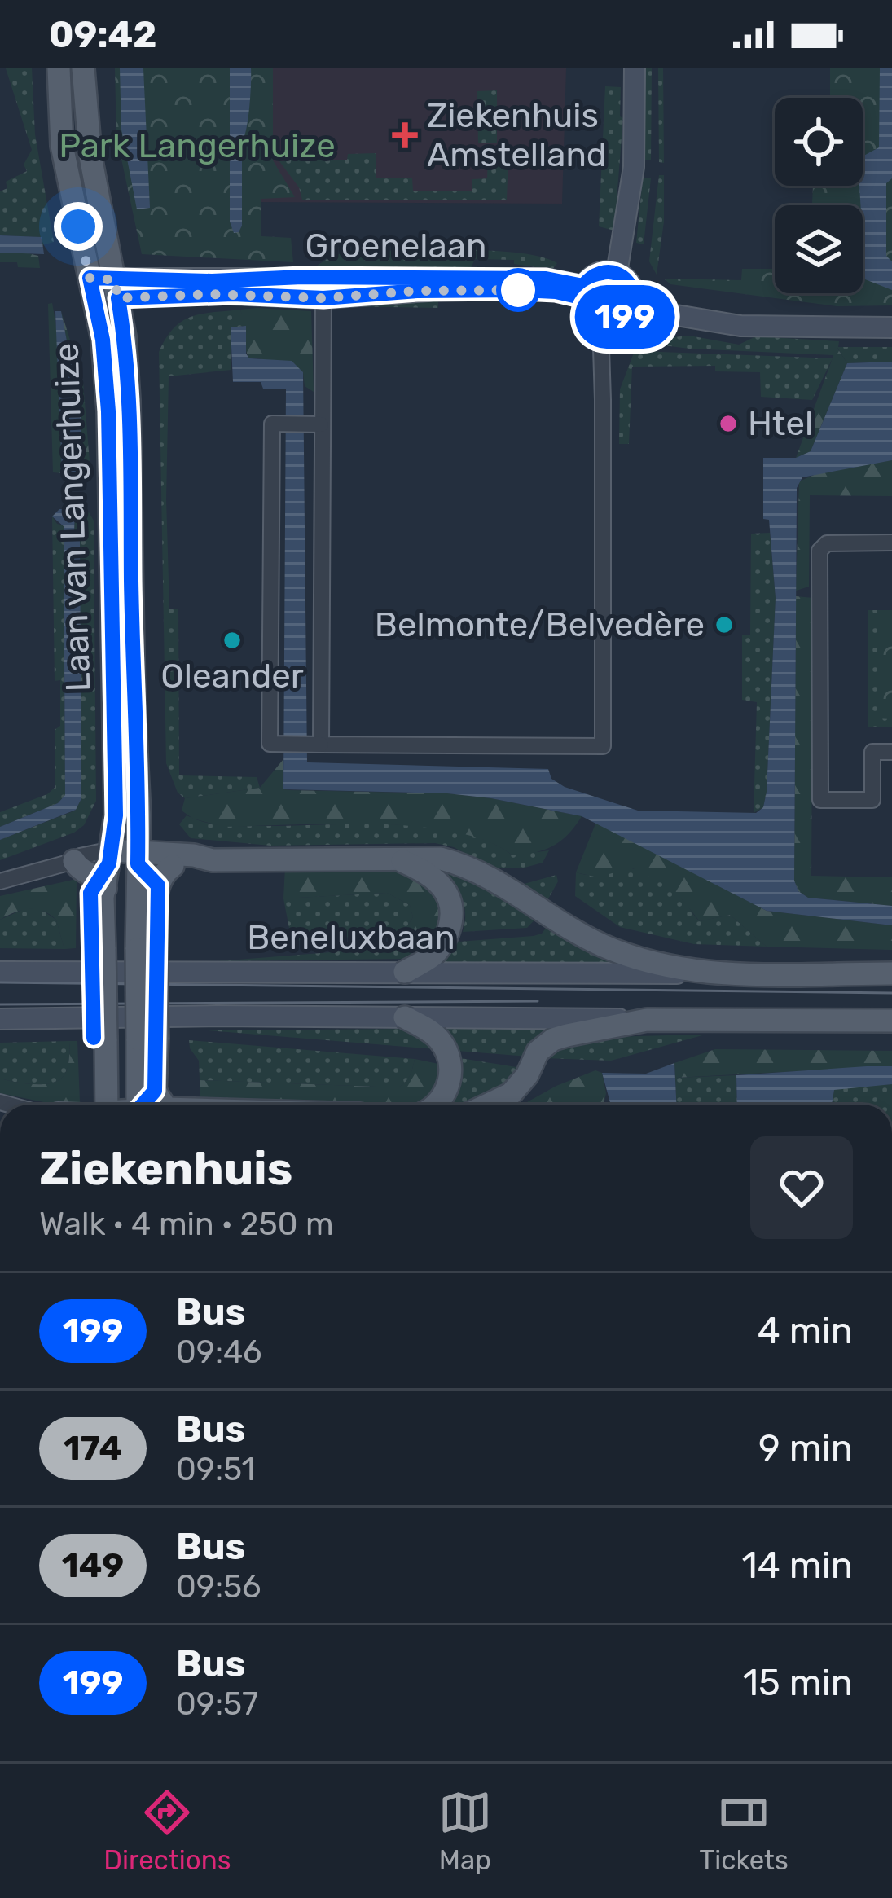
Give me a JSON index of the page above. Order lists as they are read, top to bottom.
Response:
{
  "streets": {
    "main road": ["Laan van Langerhuize", "Beneluxbaan"],
    "street": ["Groenelaan"]
  },
  "crossings": [
    ["Groenelaan", "Laan van Langerhuize"],
    ["Laan van Langerhuize", "Beneluxbaan"]
  ],
  "parks": ["Park Langerhuize"],
  "places": {
    "health": ["Ziekenhuis Amstelland"],
    "other": ["Htel", "Belmonte/Belvedère", "Oleander"]
  },
  "lines": ["bus line 199"],
  "page": {
    "status": "09:42",
    "on_map": "199",
    "heading": ["Ziekenhuis", "Walk · 4 min · 250 m"],
    "list": [
      {
        "mark": "199",
        "name": "Bus",
        "note": "09:46",
        "value": "4 min"
      },
      {
        "mark": "174",
        "name": "Bus",
        "note": "09:51",
        "value": "9 min"
      },
      {
        "mark": "149",
        "name": "Bus",
        "note": "09:56",
        "value": "14 min"
      },
      {
        "mark": "199",
        "name": "Bus",
        "note": "09:57",
        "value": "15 min"
      }
    ],
    "tabs": ["Directions", "Map", "Tickets"]
  }
}
